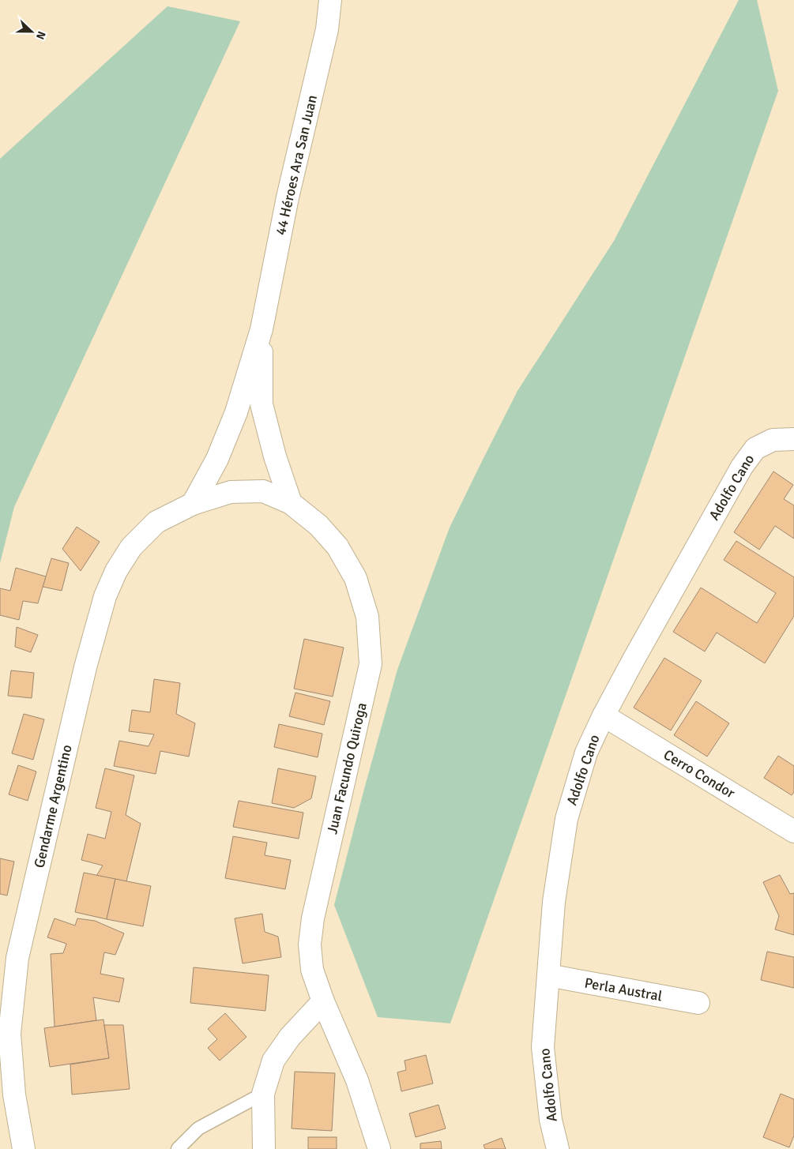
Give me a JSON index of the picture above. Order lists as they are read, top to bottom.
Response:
{
  "streets": {
    "street": [
      "44 Héroes Ara San Juan",
      "Adolfo Cano",
      "Juan Facundo Quiroga",
      "Cerro Condor",
      "Gendarme Argentino",
      "Perla Austral"
    ]
  },
  "crossings": [
    ["44 Héroes Ara San Juan", "Juan Facundo Quiroga"],
    ["44 Héroes Ara San Juan", "Gendarme Argentino"],
    ["Adolfo Cano", "Cerro Condor"],
    ["Adolfo Cano", "Perla Austral"],
    ["Juan Facundo Quiroga", "Gendarme Argentino"]
  ],
  "north": "right"
}
